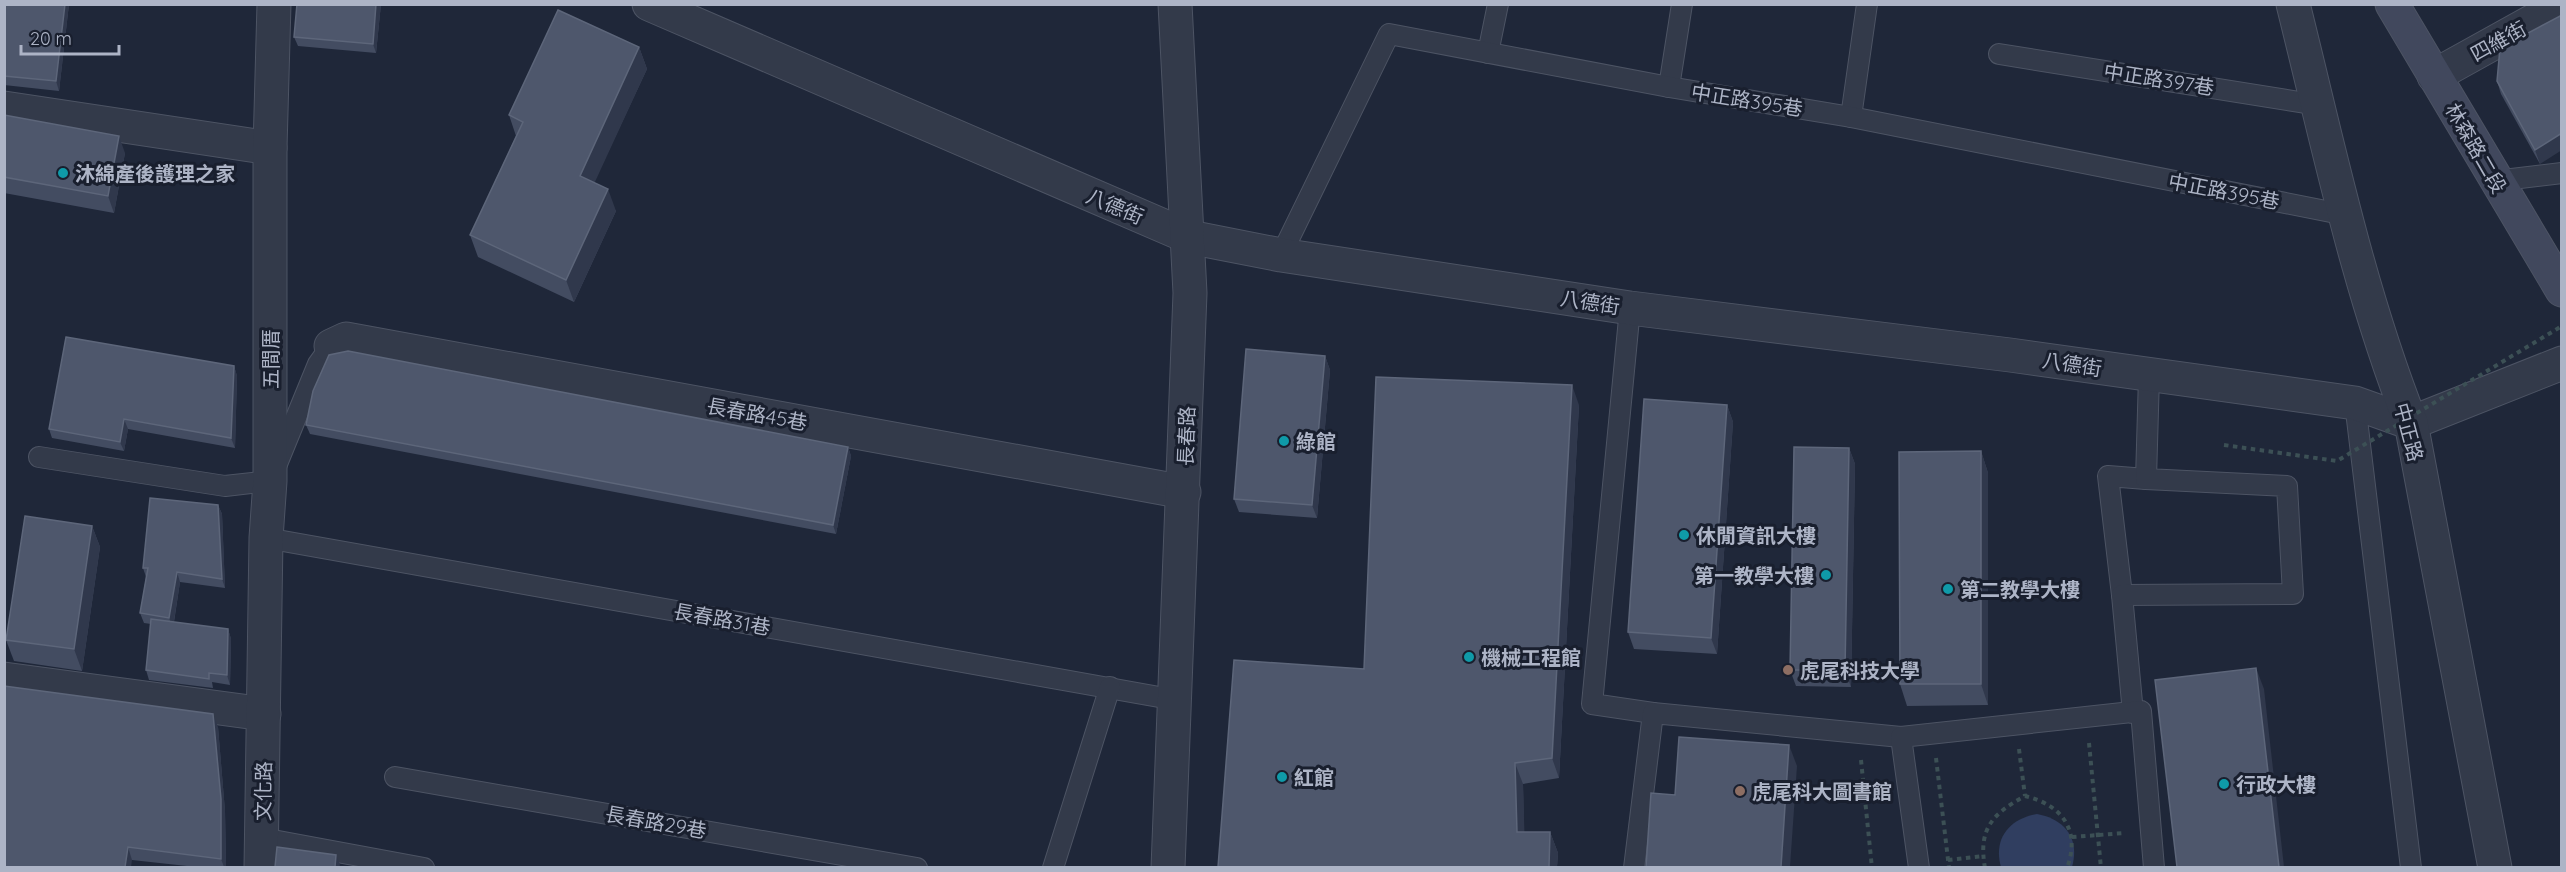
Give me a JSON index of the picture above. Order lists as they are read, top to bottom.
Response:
{
  "streets": {
    "main road": ["林森路二段"],
    "street": [
      "四維街",
      "八德街",
      "五間厝",
      "長春路45巷",
      "中正路",
      "長春路",
      "文化路"
    ],
    "lane": [
      "中正路397巷",
      "中正路395巷",
      "長春路31巷",
      "長春路29巷"
    ]
  },
  "crossings": [
    ["四維街", "林森路二段"],
    ["中正路397巷", "中正路"],
    ["中正路395巷", "八德街"],
    ["中正路395巷", "中正路"],
    ["八德街", "中正路"],
    ["八德街", "長春路"],
    ["五間厝", "長春路31巷"],
    ["五間厝", "文化路"],
    ["長春路45巷", "長春路"],
    ["長春路", "長春路31巷"]
  ],
  "places": [
    "沐綿產後護理之家",
    "綠館",
    "休閒資訊大樓",
    "第一教學大樓",
    "第二教學大樓",
    "機械工程館",
    "虎尾科技大學",
    "紅館",
    "行政大樓",
    "虎尾科大圖書館"
  ],
  "scale_bar": "20 m"
}
